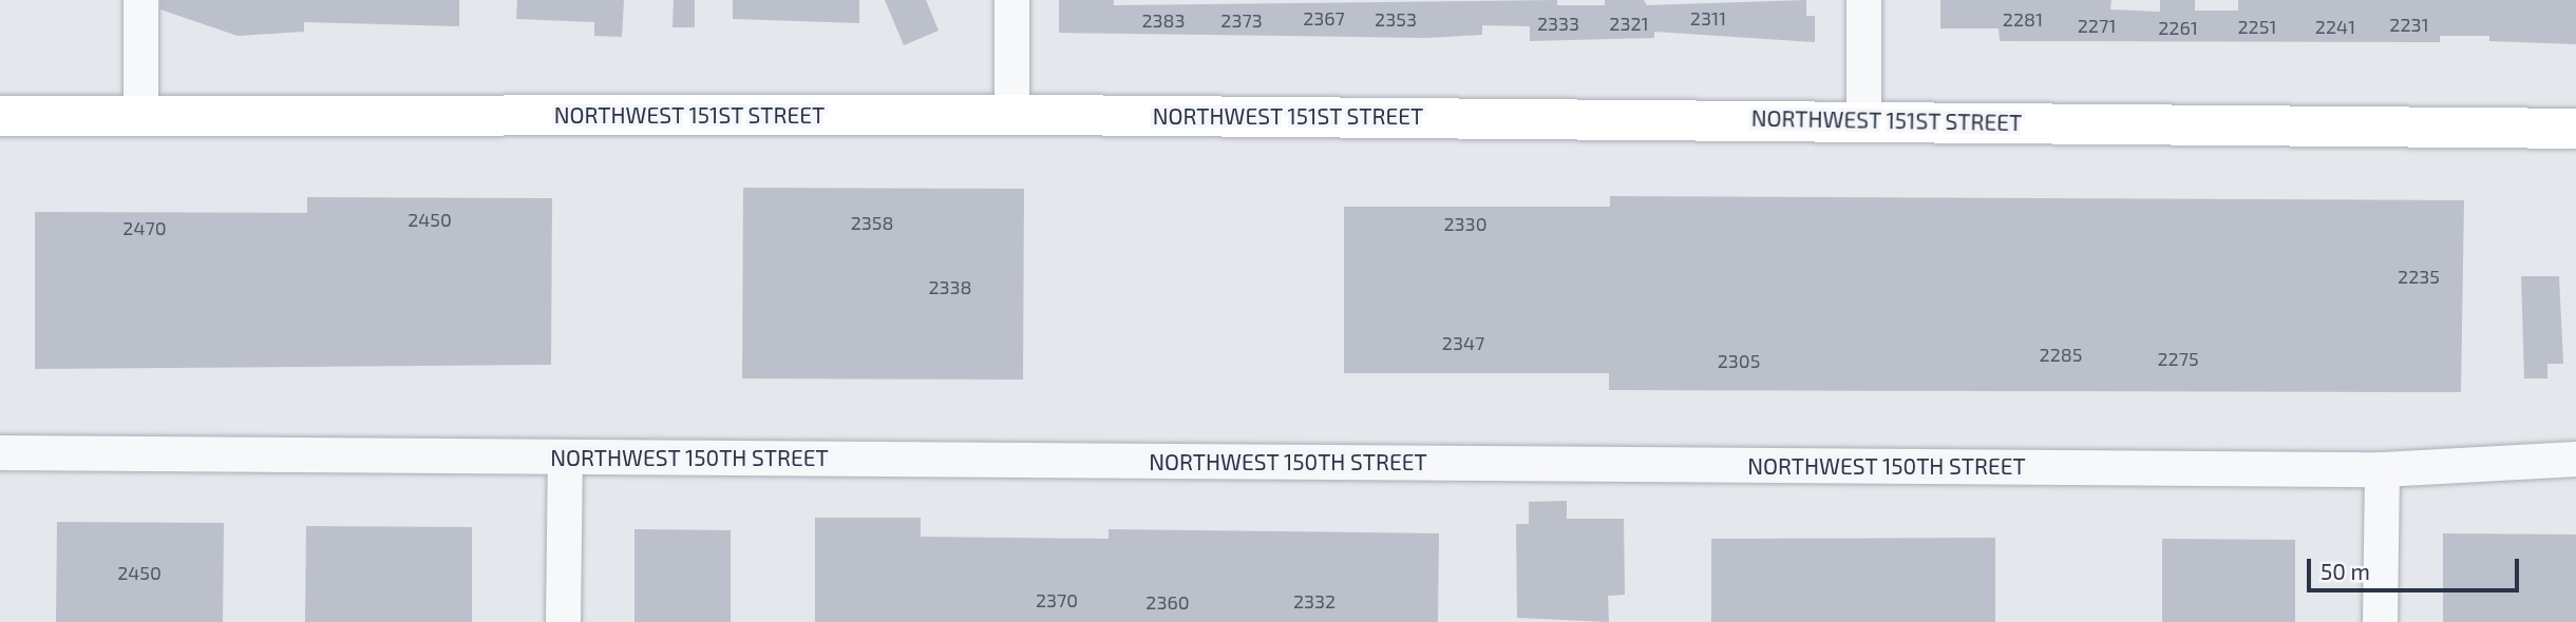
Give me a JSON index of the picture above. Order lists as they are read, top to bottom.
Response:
{
  "streets": {
    "street": ["NORTHWEST 151ST STREET", "NORTHWEST 150TH STREET"]
  },
  "house_numbers": [
    "2367",
    "2311",
    "2353",
    "2281",
    "2383",
    "2373",
    "2333",
    "2321",
    "2231",
    "2271",
    "2251",
    "2241",
    "2261",
    "2450",
    "2358",
    "2330",
    "2470",
    "2235",
    "2338",
    "2347",
    "2285",
    "2275",
    "2305",
    "2450",
    "2370",
    "2332",
    "2360"
  ],
  "scale_bar": "50 m"
}
